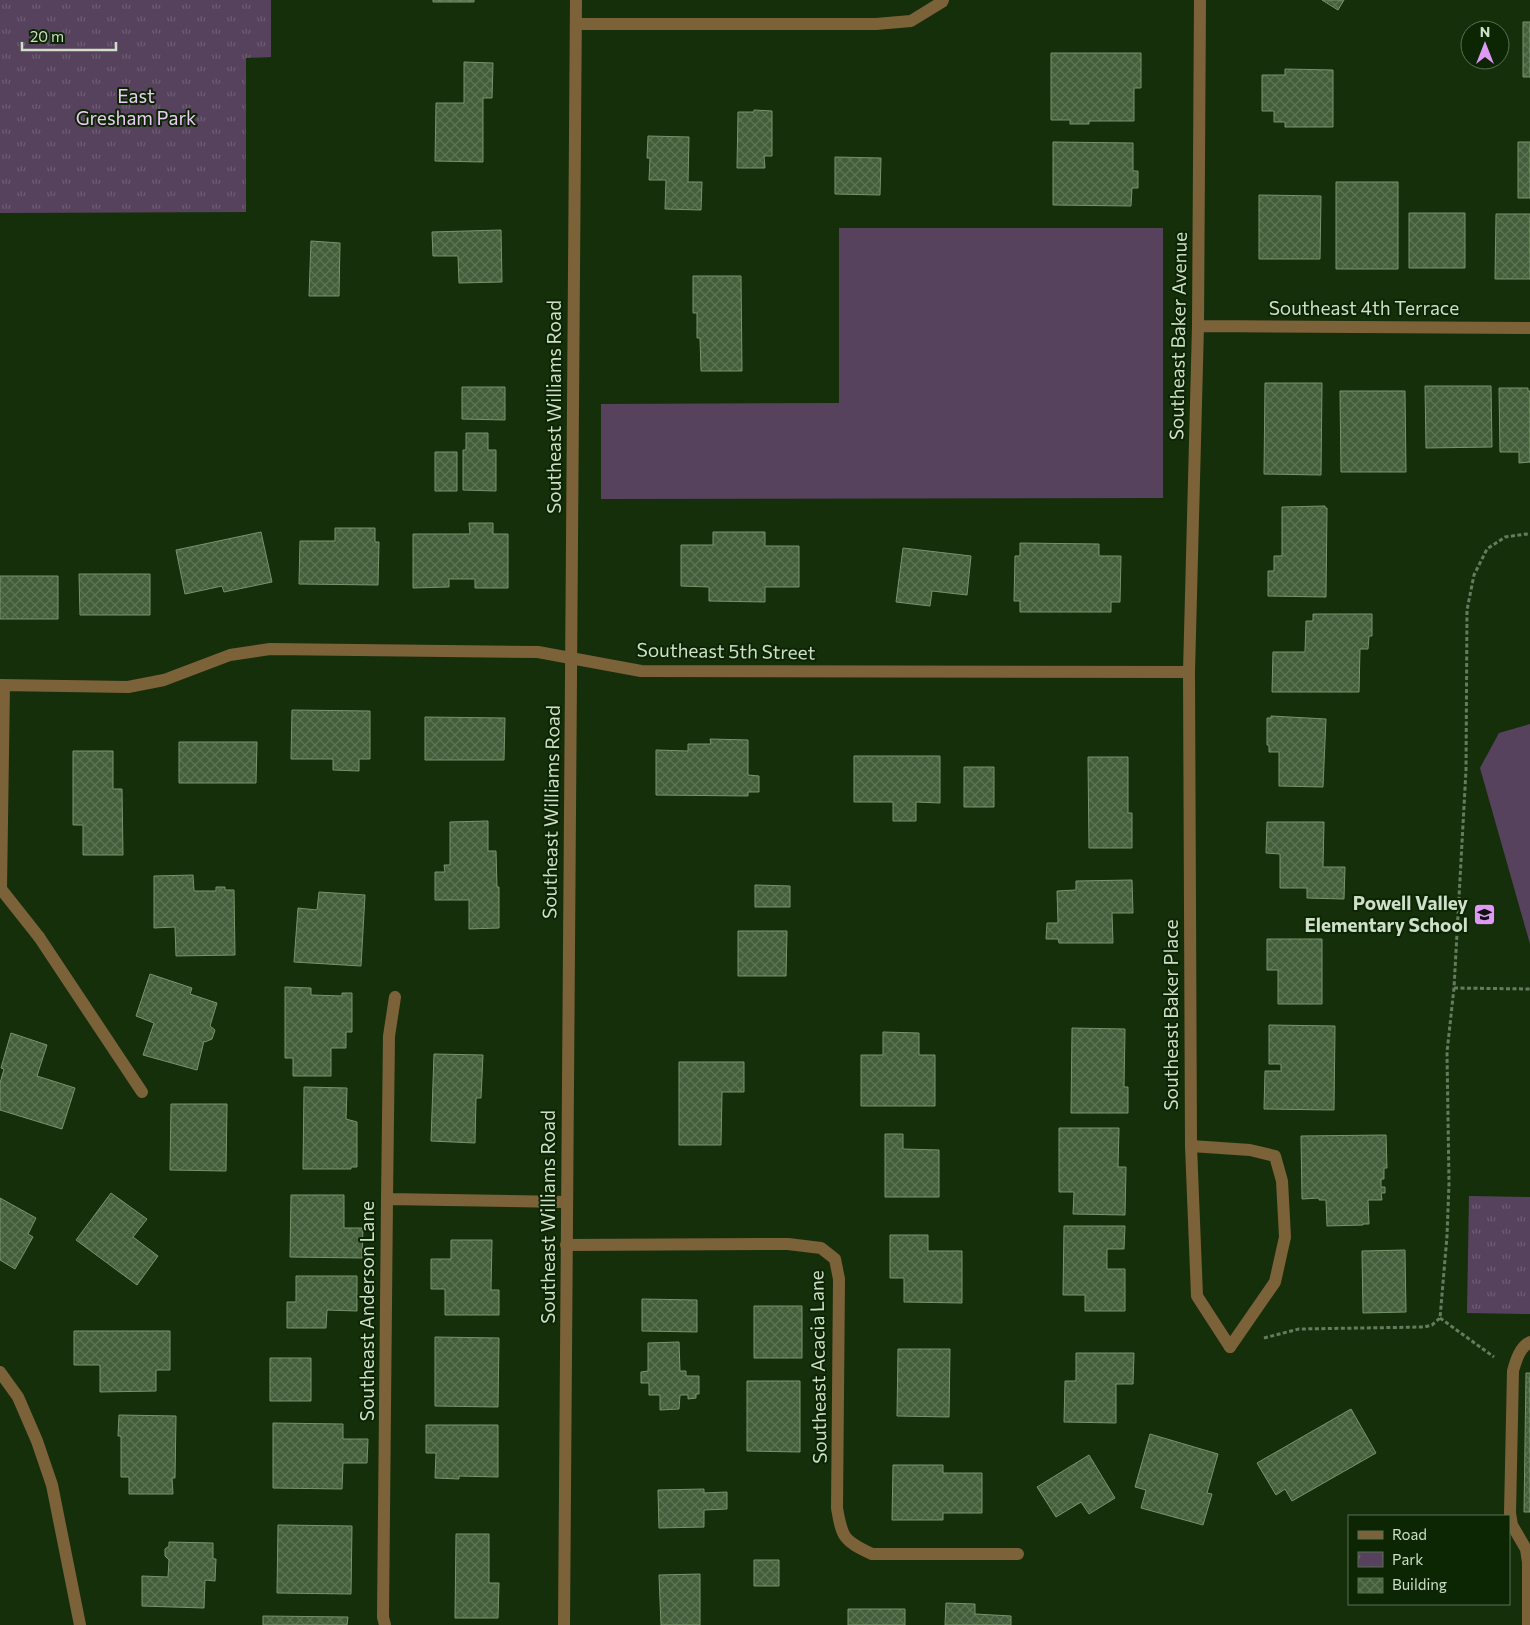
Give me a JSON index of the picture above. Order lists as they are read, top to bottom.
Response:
{
  "streets": {
    "street": [
      "Southeast 4th Terrace",
      "Southeast Baker Avenue",
      "Southeast Williams Road",
      "Southeast 5th Street",
      "Southeast Baker Place",
      "Southeast Anderson Lane",
      "Southeast Acacia Lane"
    ]
  },
  "crossings": [
    ["Southeast 4th Terrace", "Southeast Baker Avenue"],
    ["Southeast Baker Avenue", "Southeast 5th Street"],
    ["Southeast Baker Avenue", "Southeast Baker Place"],
    ["Southeast Williams Road", "Southeast 5th Street"],
    ["Southeast Williams Road", "Southeast Acacia Lane"],
    ["Southeast 5th Street", "Southeast Baker Place"]
  ],
  "parks": ["East Gresham Park"],
  "places": {
    "school or university": ["Powell Valley Elementary School"]
  },
  "legend": ["Road", "Park", "Building"],
  "scale_bar": "20 m",
  "north": "top"
}
